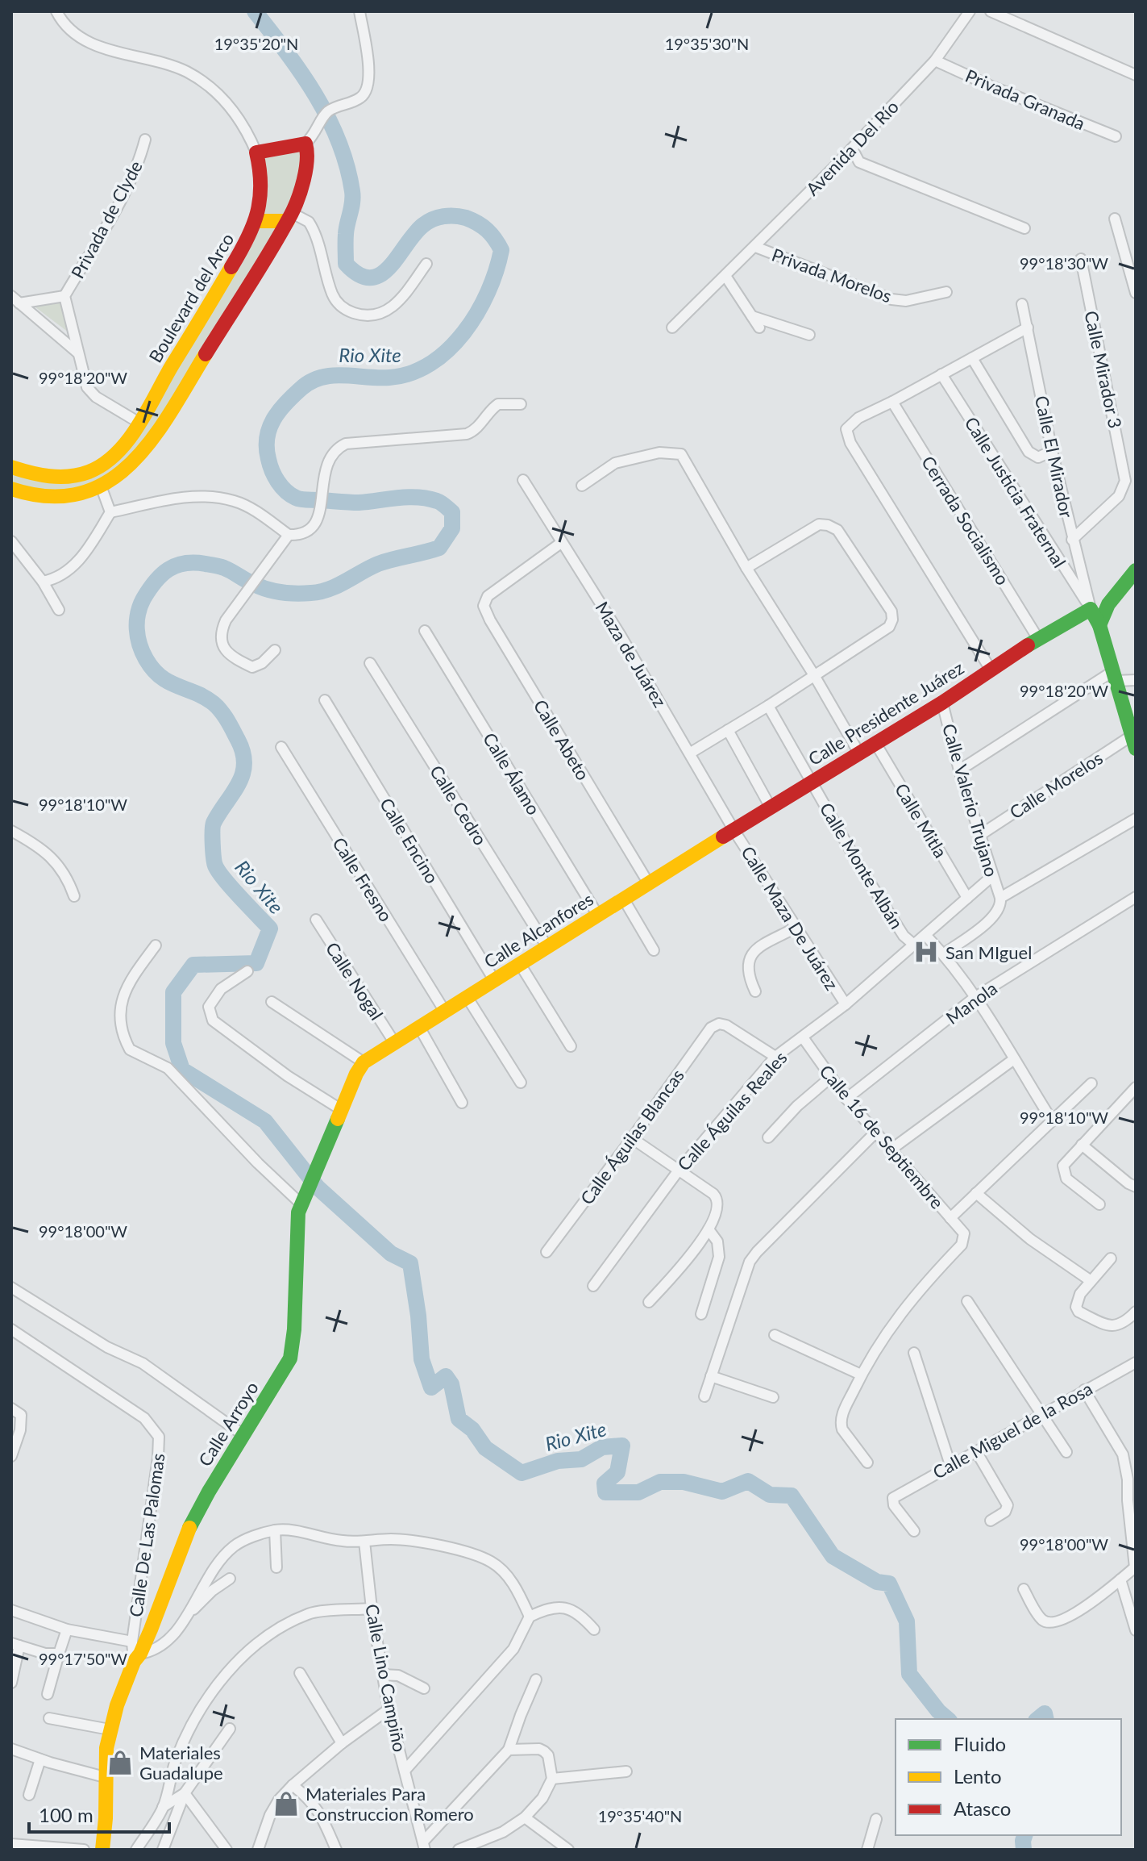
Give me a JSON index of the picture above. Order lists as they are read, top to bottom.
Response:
{
  "streets": {
    "street": [
      "Privada Granada",
      "Avenida Del Río",
      "Privada de Clyde",
      "Privada Morelos",
      "Boulevard del Arco",
      "Calle Mirador 3",
      "Calle El Mirador",
      "Calle Justicia Fraternal",
      "Cerrada Socialismo",
      "Maza de Juárez",
      "Calle Presidente Juárez",
      "Calle Abeto",
      "Calle Álamo",
      "Calle Morelos",
      "Calle Valerio Trujano",
      "Calle Cedro",
      "Calle Mitla",
      "Calle Encino",
      "Calle Monte Albán",
      "Calle Fresno",
      "Calle Maza De Juárez",
      "Calle Alcanfores",
      "Calle Nogal",
      "Manola",
      "Calle Águilas Reales",
      "Calle Águilas Blancas",
      "Calle 16 de Septiembre",
      "Calle Arroyo",
      "Calle Miguel de la Rosa",
      "Calle De Las Palomas",
      "Calle Lino Campiño"
    ]
  },
  "crossings": [
    ["Privada Granada", "Avenida Del Río"],
    ["Avenida Del Río", "Privada Morelos"],
    ["Privada de Clyde", "Boulevard del Arco"],
    ["Calle Mirador 3", "Calle El Mirador"],
    ["Calle El Mirador", "Calle Justicia Fraternal"],
    ["Calle El Mirador", "Calle Presidente Juárez"],
    ["Calle Justicia Fraternal", "Calle Presidente Juárez"],
    ["Cerrada Socialismo", "Calle Presidente Juárez"],
    ["Maza de Juárez", "Calle Presidente Juárez"],
    ["Maza de Juárez", "Calle Abeto"],
    ["Maza de Juárez", "Calle Maza De Juárez"],
    ["Maza de Juárez", "Calle Alcanfores"],
    ["Calle Presidente Juárez", "Calle Valerio Trujano"],
    ["Calle Presidente Juárez", "Calle Mitla"],
    ["Calle Presidente Juárez", "Calle Monte Albán"],
    ["Calle Presidente Juárez", "Calle Maza De Juárez"],
    ["Calle Presidente Juárez", "Calle Alcanfores"],
    ["Calle Abeto", "Calle Alcanfores"],
    ["Calle Álamo", "Calle Alcanfores"],
    ["Calle Morelos", "Calle Valerio Trujano"],
    ["Calle Valerio Trujano", "Calle Águilas Reales"],
    ["Calle Cedro", "Calle Alcanfores"],
    ["Calle Mitla", "Calle Águilas Reales"],
    ["Calle Encino", "Calle Alcanfores"],
    ["Calle Monte Albán", "Calle Águilas Reales"],
    ["Calle Fresno", "Calle Alcanfores"],
    ["Calle Maza De Juárez", "Calle Alcanfores"],
    ["Calle Maza De Juárez", "Calle Águilas Reales"],
    ["Calle Alcanfores", "Calle Nogal"],
    ["Calle Alcanfores", "Calle Arroyo"],
    ["Manola", "Calle 16 de Septiembre"],
    ["Calle Águilas Reales", "Calle Águilas Blancas"],
    ["Calle Águilas Reales", "Calle 16 de Septiembre"],
    ["Calle Arroyo", "Calle De Las Palomas"]
  ],
  "water": ["Rio Xite"],
  "places": {
    "hospital": ["San MIguel"],
    "shop": ["Materiales Guadalupe", "Materiales Para Construccion Romero"]
  },
  "legend": ["Fluido", "Lento", "Atasco"],
  "scale_bar": "100 m",
  "coordinates": [
    "19°35'20\"N",
    "19°35'30\"N",
    "99°18'30\"W",
    "99°18'20\"W",
    "99°18'10\"W",
    "99°18'00\"W",
    "99°17'50\"W",
    "19°35'40\"N"
  ]
}
